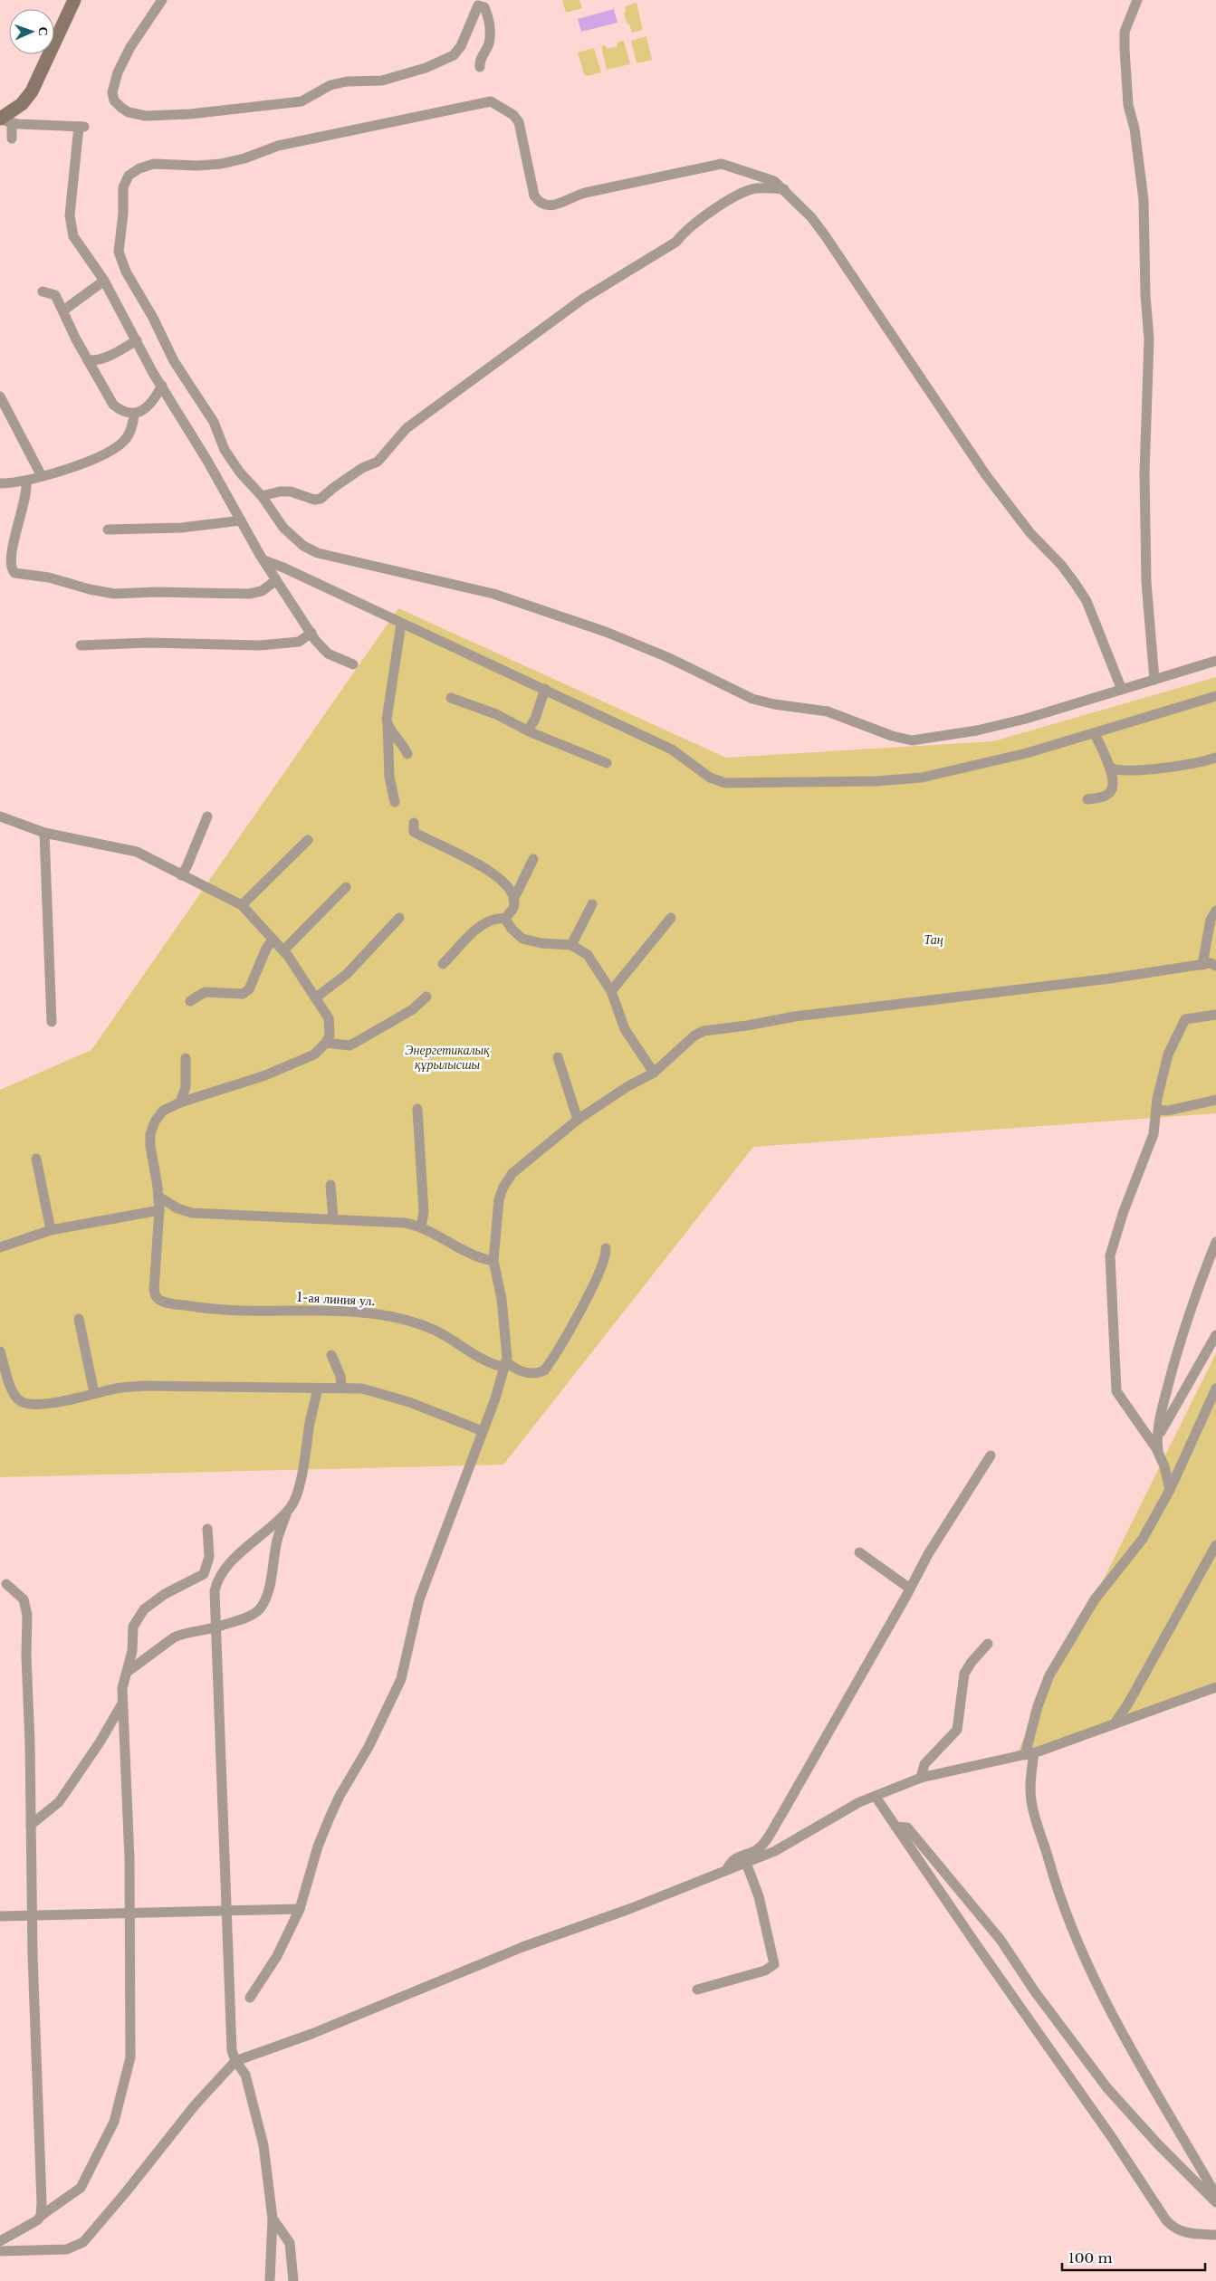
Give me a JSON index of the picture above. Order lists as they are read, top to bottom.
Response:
{
  "streets": {
    "street": ["1-ая линия ул."]
  },
  "parks": ["Таң", "Энергетикалық құрылысшы"],
  "scale_bar": "100 m",
  "north": "right"
}
